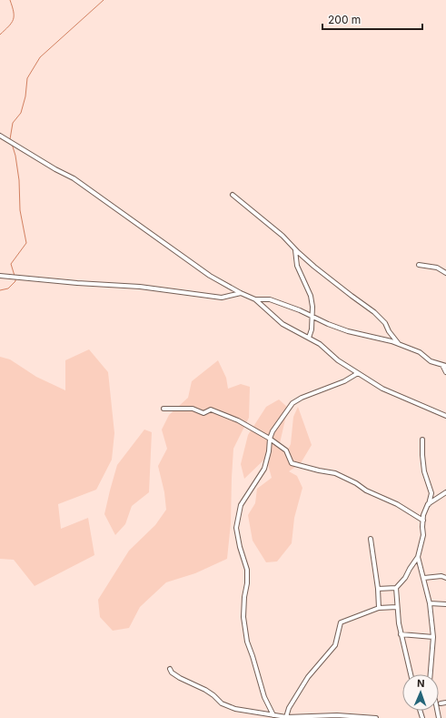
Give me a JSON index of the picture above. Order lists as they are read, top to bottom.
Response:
{
  "scale_bar": "200 m",
  "north": "top"
}
